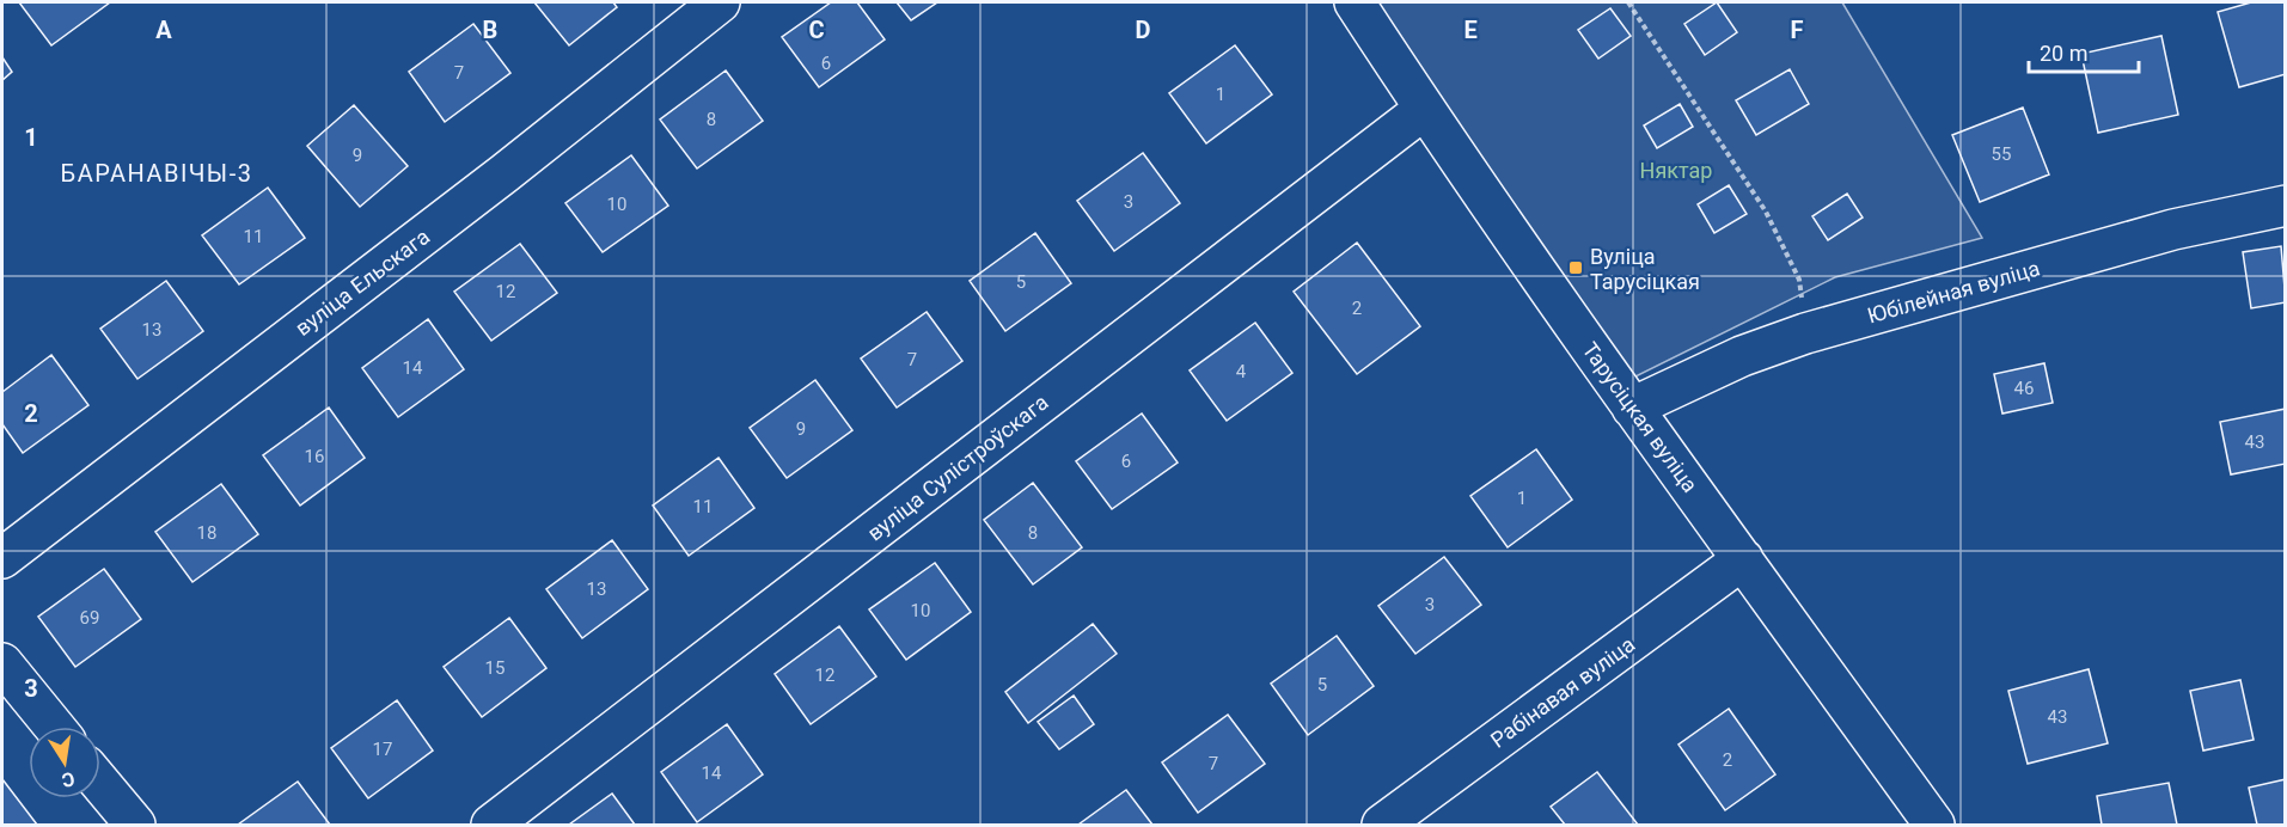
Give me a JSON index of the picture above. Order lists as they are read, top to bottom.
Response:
{
  "streets": {
    "street": [
      "вуліца Ельскага",
      "Юбілейная вуліца",
      "Тарусіцкая вуліца",
      "вуліца Сулістроўскага",
      "Рабінавая вуліца"
    ]
  },
  "crossings": [
    ["Юбілейная вуліца", "Тарусіцкая вуліца"],
    ["Тарусіцкая вуліца", "вуліца Сулістроўскага"],
    ["Тарусіцкая вуліца", "Рабінавая вуліца"]
  ],
  "districts": ["БАРАНАВІЧЫ-3"],
  "parks": ["Няктар"],
  "places": {
    "transit": ["Вуліца Тарусіцкая"]
  },
  "house_numbers": [
    "6",
    "7",
    "1",
    "8",
    "55",
    "9",
    "3",
    "10",
    "11",
    "5",
    "12",
    "2",
    "13",
    "7",
    "14",
    "4",
    "46",
    "9",
    "43",
    "16",
    "6",
    "1",
    "11",
    "18",
    "8",
    "13",
    "3",
    "10",
    "69",
    "15",
    "12",
    "5",
    "43",
    "17",
    "2",
    "7",
    "14"
  ],
  "scale_bar": "20 m",
  "north": "bottom",
  "grid": {
    "columns": [
      "A",
      "B",
      "C",
      "D",
      "E",
      "F"
    ],
    "rows": ["1", "2", "3"]
  }
}
